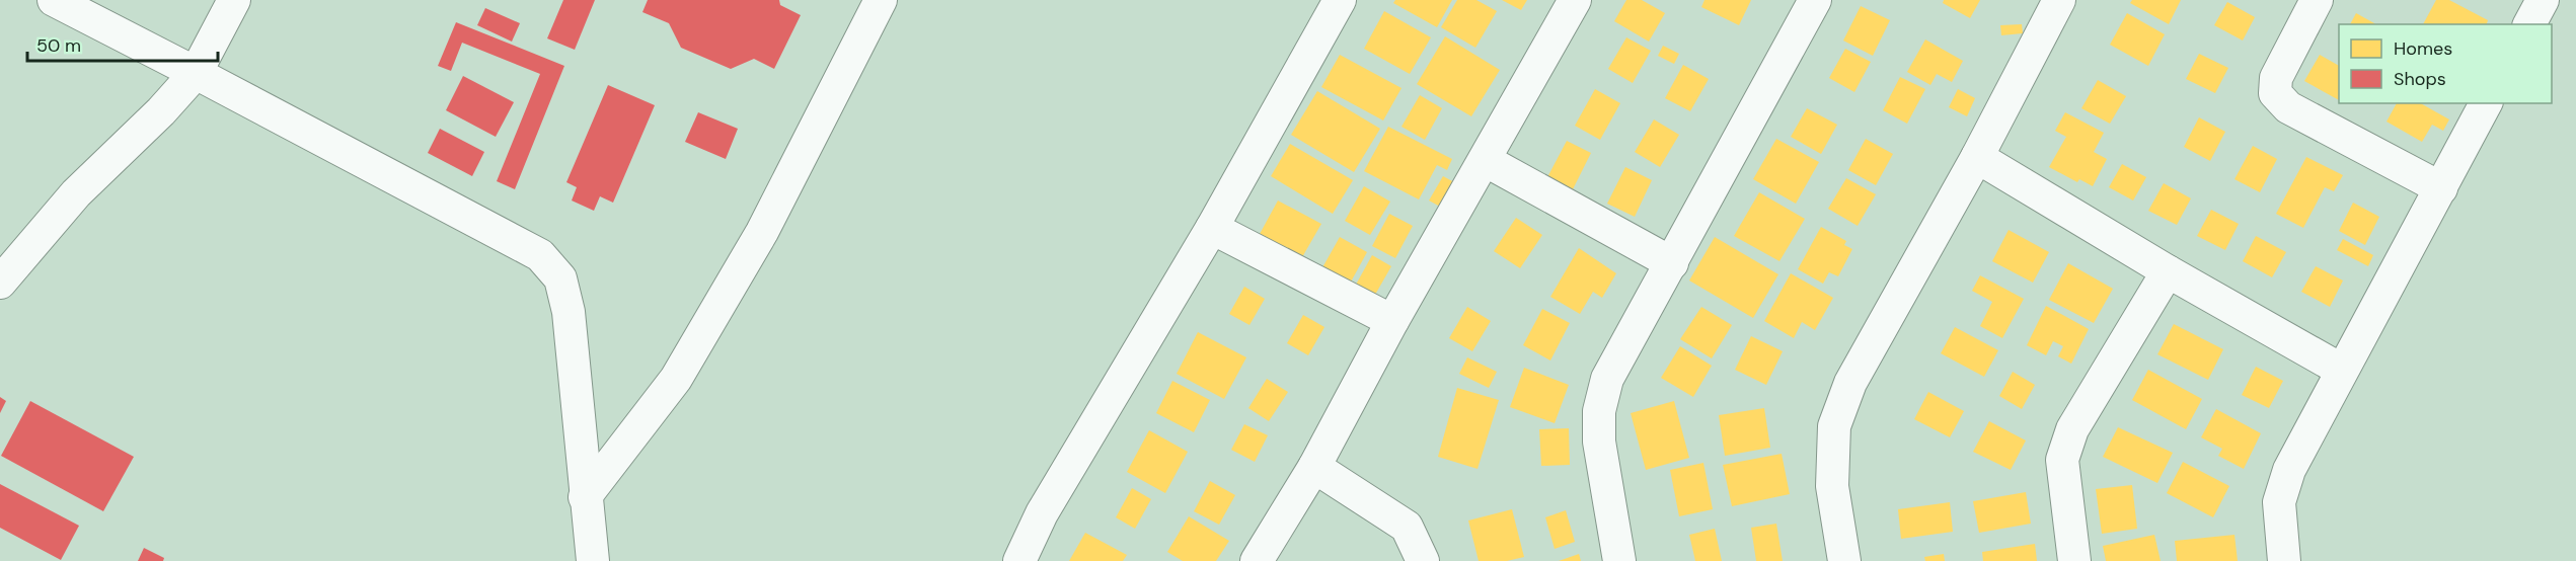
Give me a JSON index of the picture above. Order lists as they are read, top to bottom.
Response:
{
  "legend": ["Homes", "Shops"],
  "scale_bar": "50 m"
}
